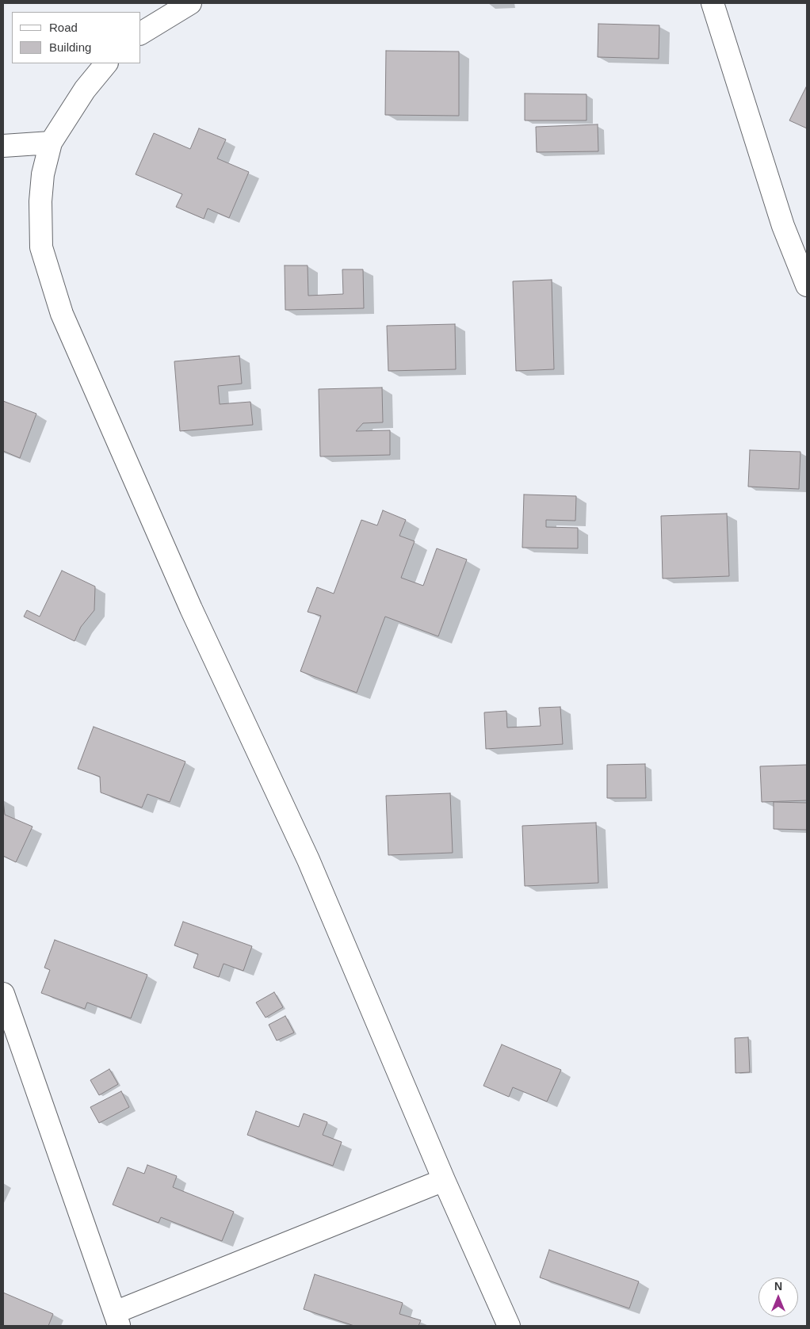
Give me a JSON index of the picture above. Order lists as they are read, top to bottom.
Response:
{
  "legend": ["Road", "Building"],
  "north": "top"
}
